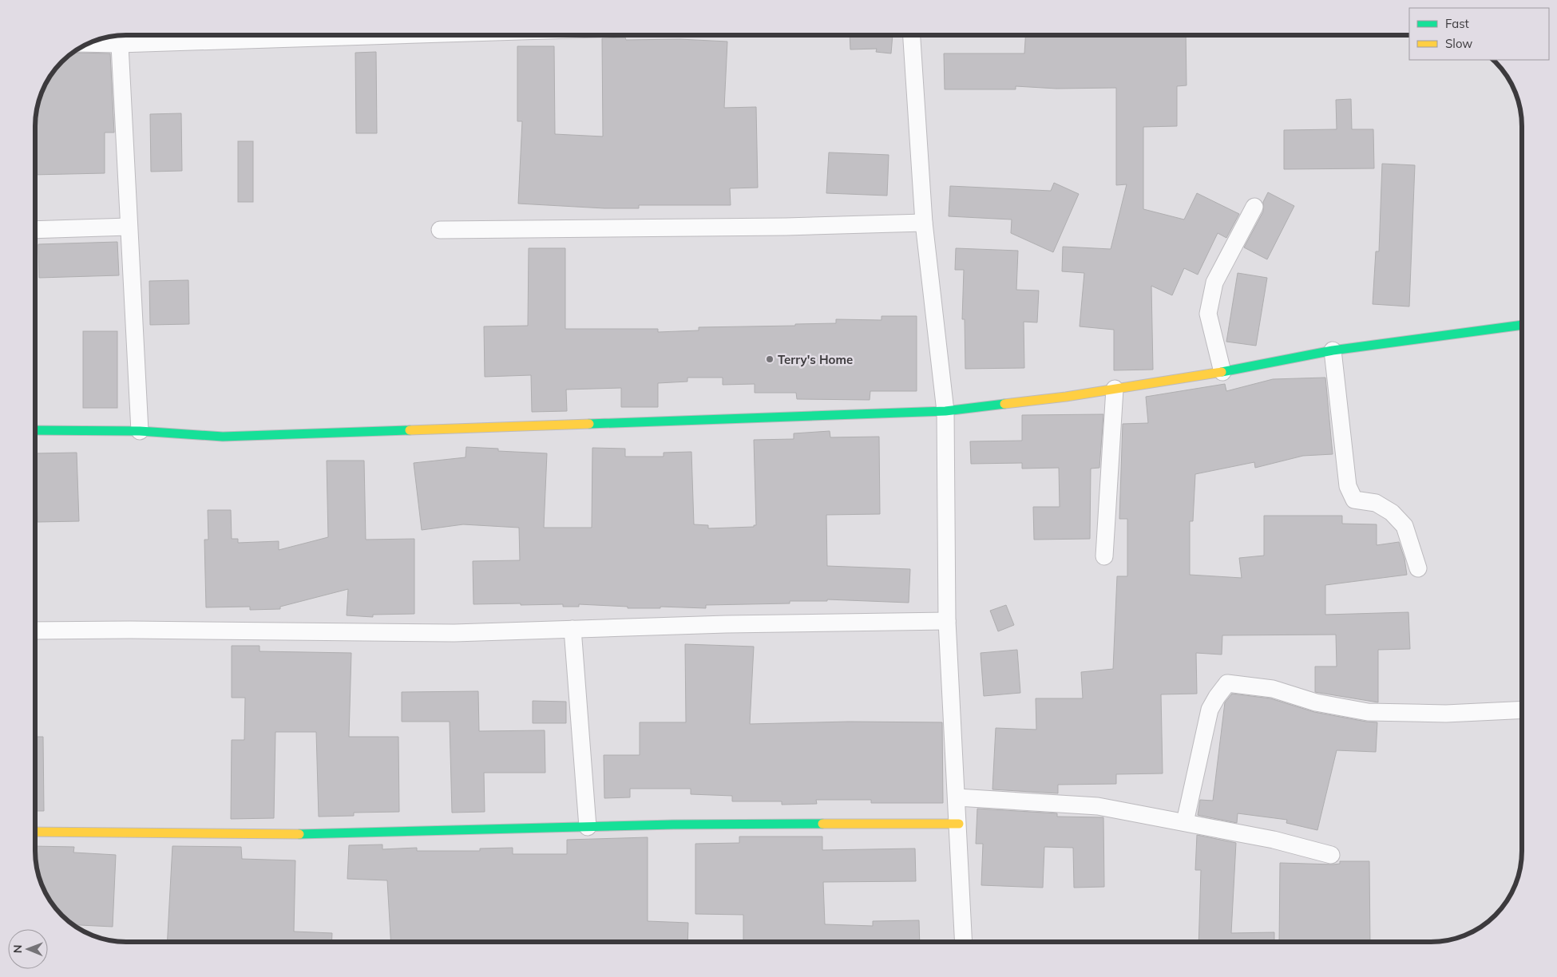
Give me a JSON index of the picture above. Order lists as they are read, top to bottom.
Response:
{
  "places": ["Terry's Home"],
  "legend": ["Fast", "Slow"],
  "north": "left"
}
